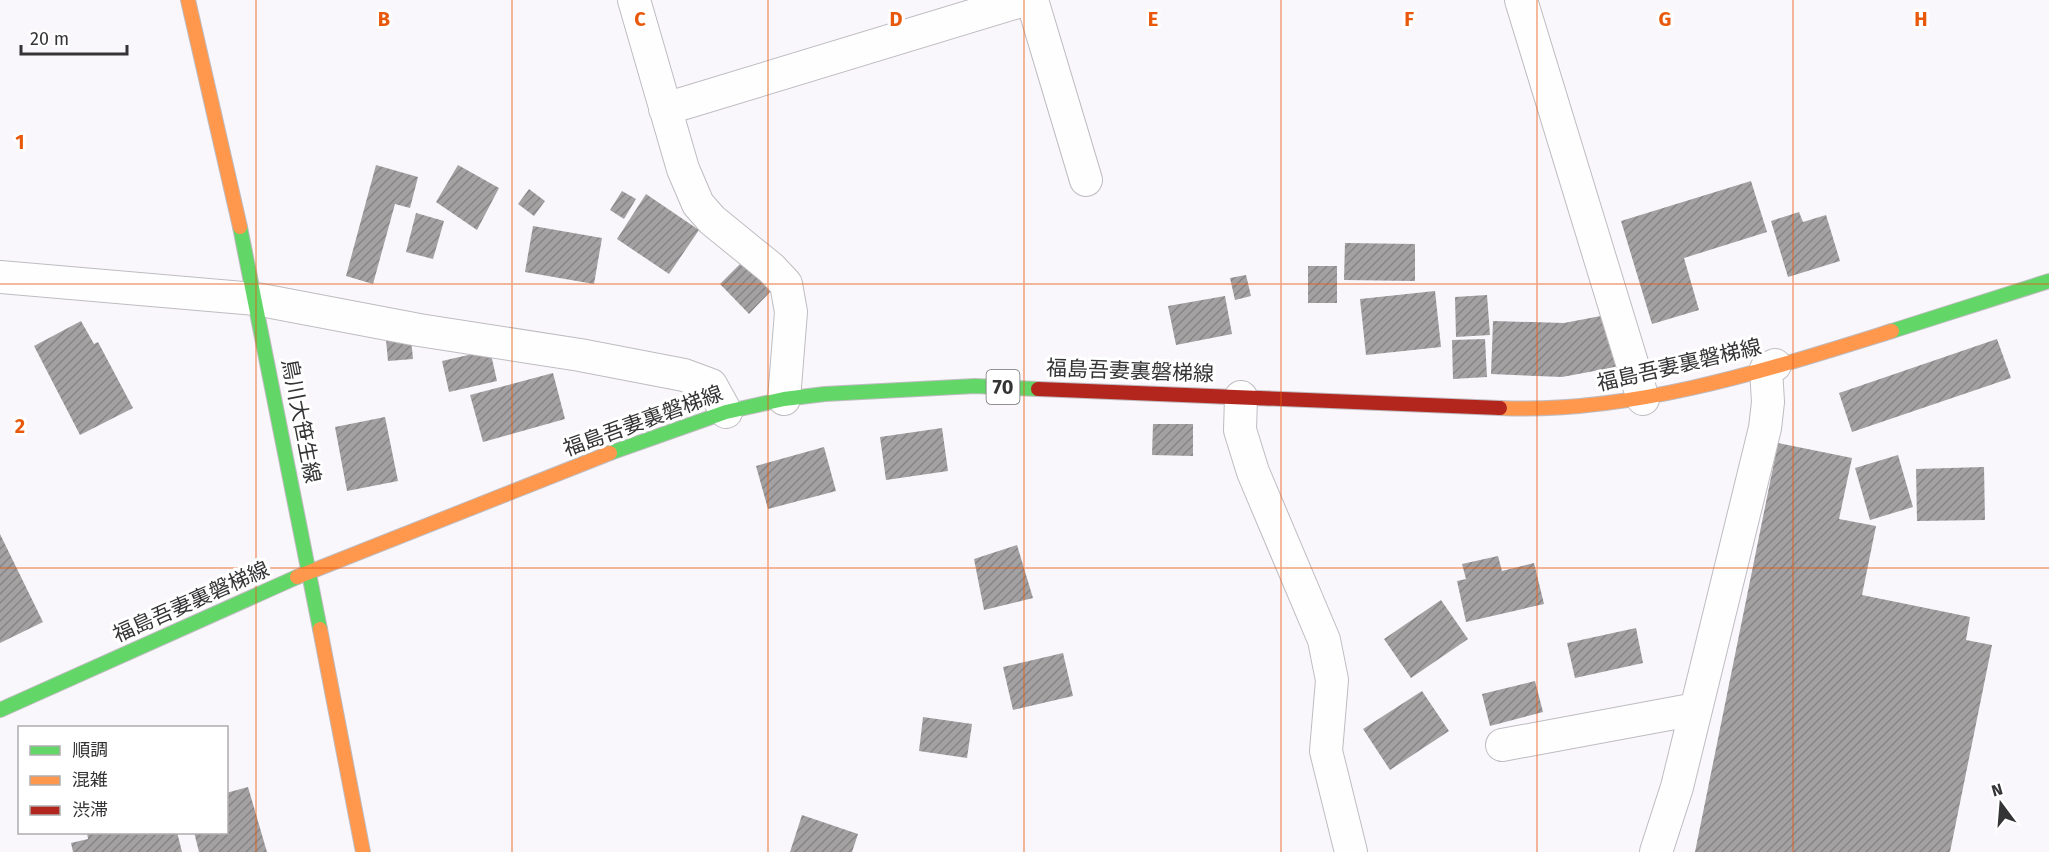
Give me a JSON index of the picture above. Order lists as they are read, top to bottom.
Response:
{
  "streets": {
    "main road": ["福島吾妻裏磐梯線", "70", "鳥川大笹生線"]
  },
  "crossings": [
    ["福島吾妻裏磐梯線", "鳥川大笹生線"]
  ],
  "legend": ["順調", "混雑", "渋滞"],
  "scale_bar": "20 m",
  "north": "top",
  "grid": {
    "columns": [
      "B",
      "C",
      "D",
      "E",
      "F",
      "G",
      "H"
    ],
    "rows": ["1", "2"]
  }
}
